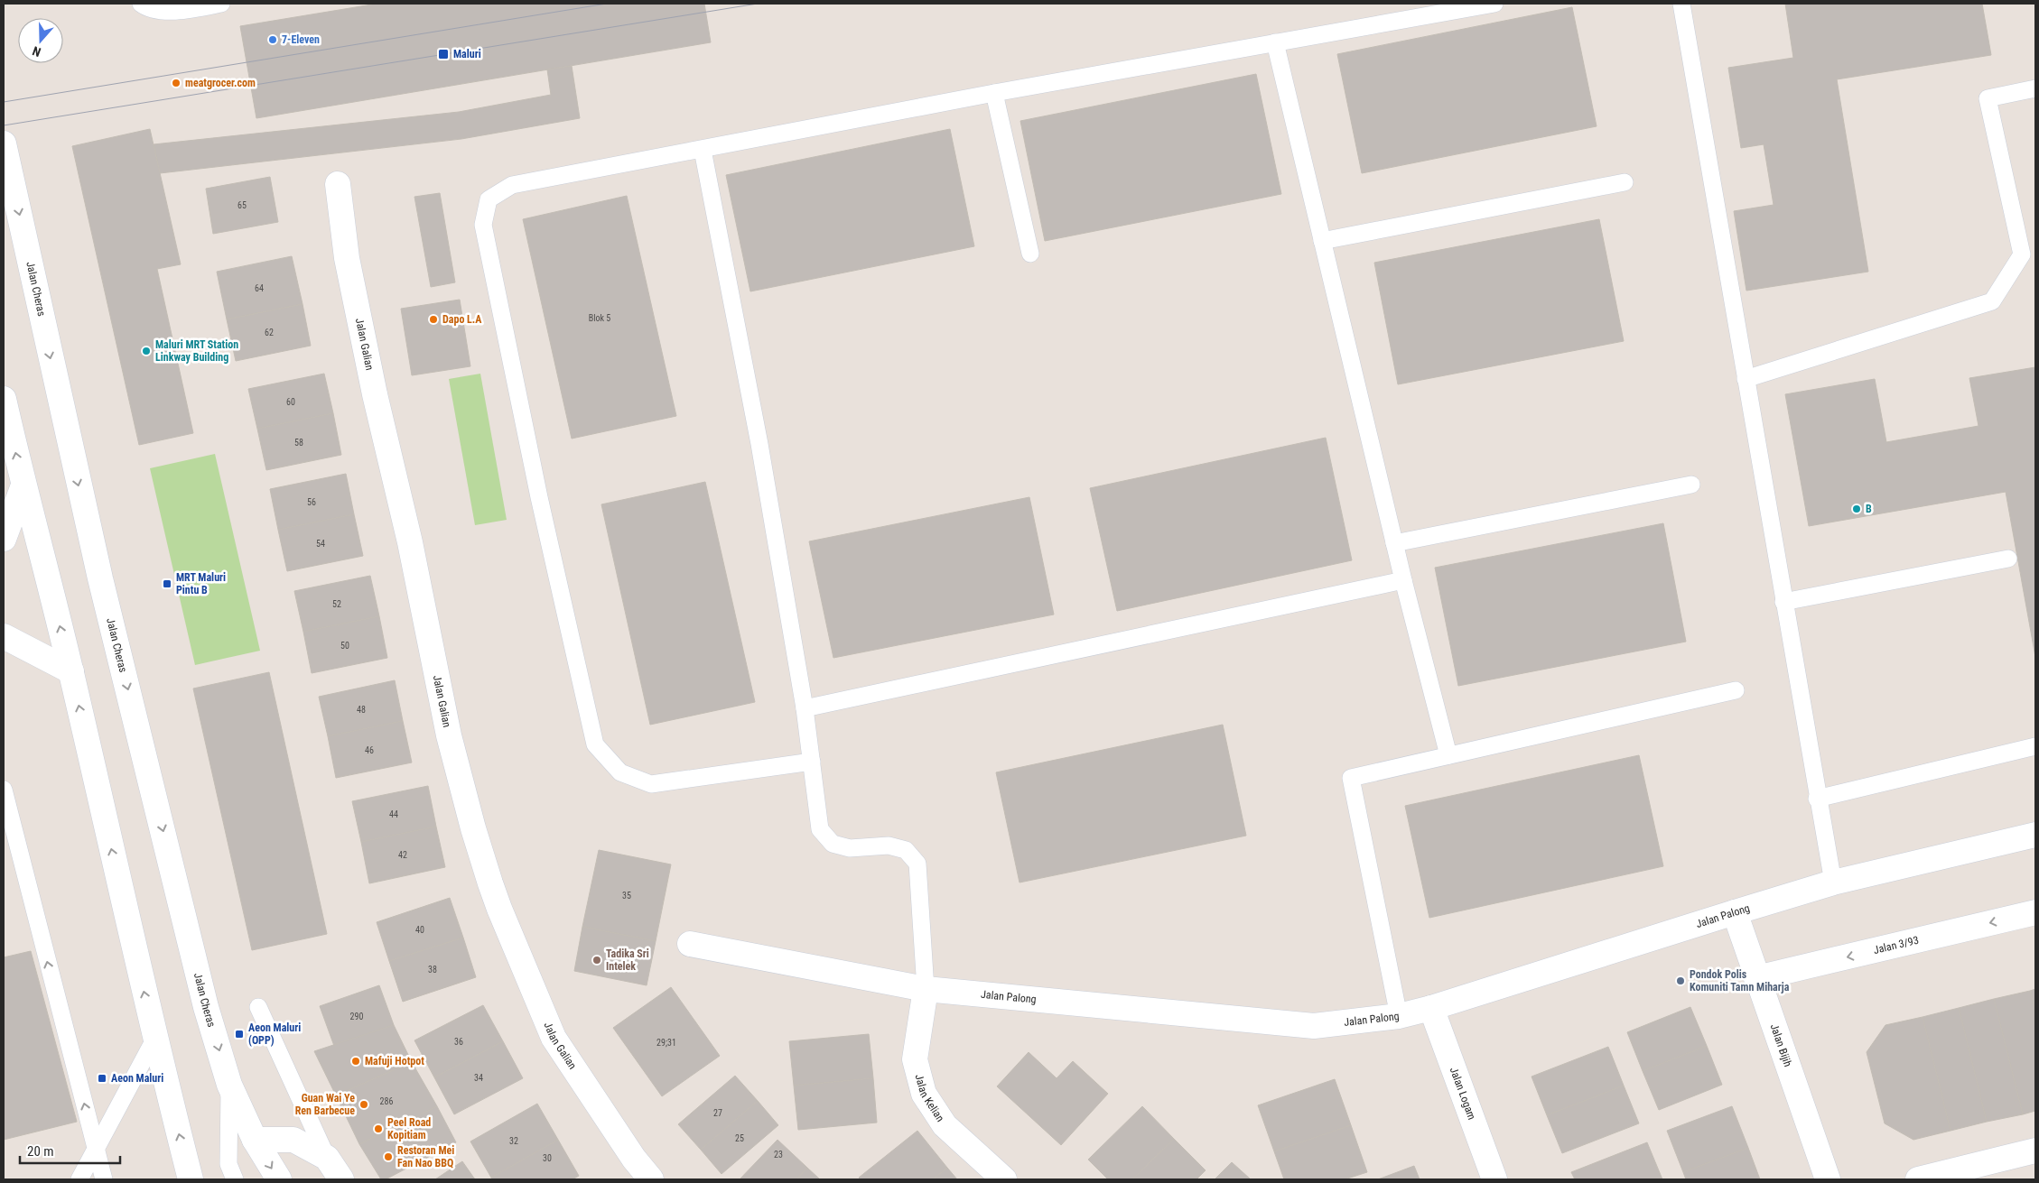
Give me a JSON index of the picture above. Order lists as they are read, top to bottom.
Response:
{
  "streets": {
    "street": [
      "Jalan Cheras",
      "Jalan Galian",
      "Jalan Palong",
      "Jalan 3/93",
      "Jalan Bijih",
      "Jalan Logam",
      "Jalan Kelian"
    ]
  },
  "crossings": [
    ["Jalan Palong", "Jalan Bijih"],
    ["Jalan Palong", "Jalan Logam"],
    ["Jalan Palong", "Jalan Kelian"],
    ["Jalan 3/93", "Jalan Bijih"]
  ],
  "one_way": ["Jalan 3/93"],
  "places": {
    "other": [
      "7-Eleven",
      "meatgrocer.com",
      "Dapo L.A",
      "Maluri MRT Station Linkway Building",
      "B",
      "Tadika Sri Intelek",
      "Pondok Polis Komuniti Tamn Miharja",
      "Mafuji Hotpot",
      "Guan Wai Ye Ren Barbecue",
      "Peel Road Kopitiam",
      "Restoran Mei Fan Nao BBQ"
    ],
    "transit": [
      "Maluri",
      "MRT Maluri Pintu B",
      "Aeon Maluri (OPP)",
      "Aeon Maluri"
    ]
  },
  "house_numbers": [
    "65",
    "64",
    "Blok 5",
    "62",
    "60",
    "58",
    "56",
    "54",
    "52",
    "50",
    "48",
    "46",
    "44",
    "42",
    "35",
    "40",
    "38",
    "290",
    "36",
    "29;31",
    "34",
    "286",
    "27",
    "25",
    "32",
    "23",
    "30"
  ],
  "scale_bar": "20 m",
  "north": "bottom"
}
